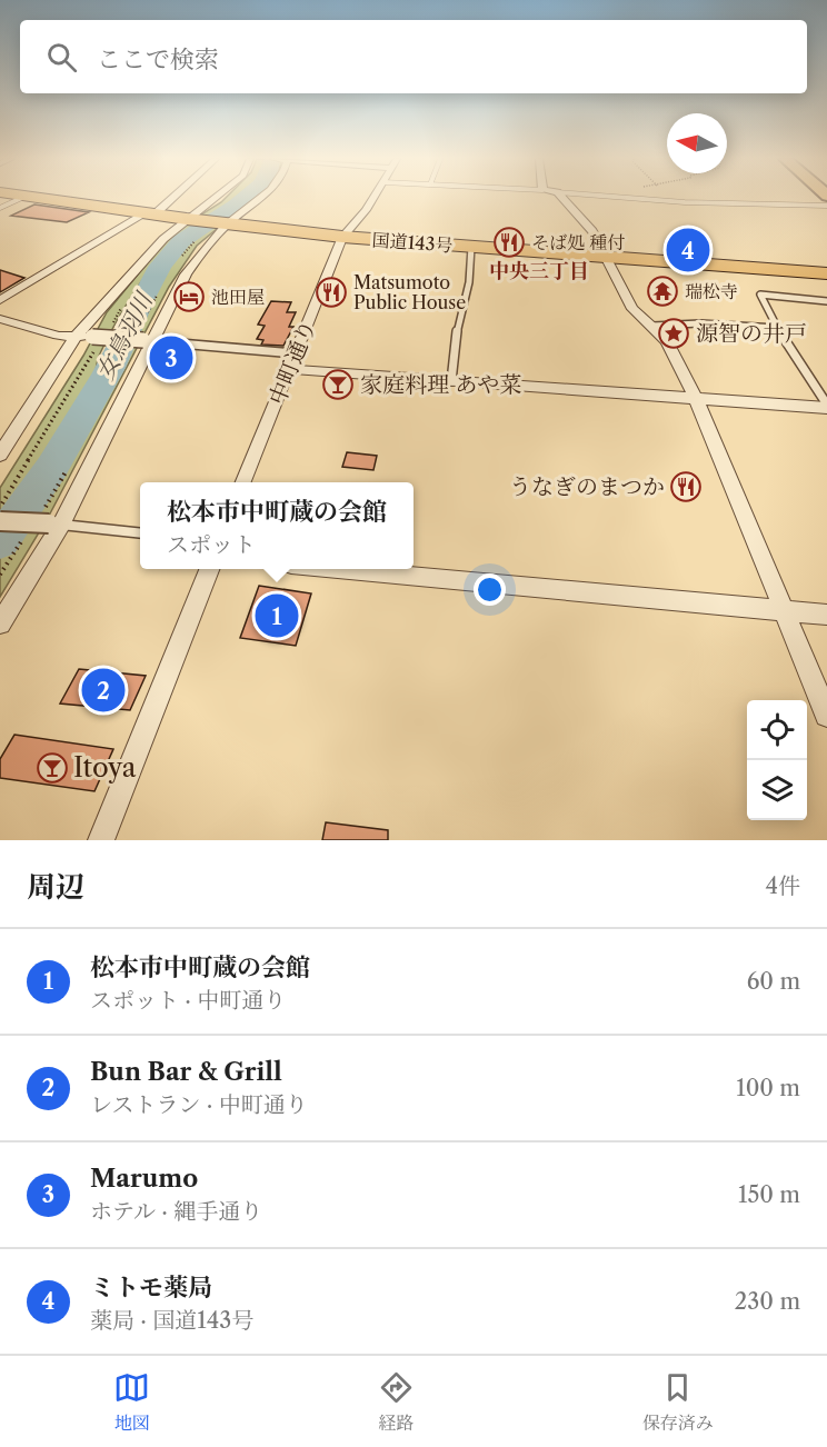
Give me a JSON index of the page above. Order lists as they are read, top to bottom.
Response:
{
  "streets": {
    "highway": ["国道143号"],
    "street": ["中町通り"]
  },
  "crossings": [
    ["国道143号", "中町通り"]
  ],
  "districts": ["中央三丁目"],
  "water": ["女鳥羽川"],
  "places": {
    "restaurant": ["そば処 種付", "Matsumoto Public House", "うなぎのまつか"],
    "temple": ["瑞松寺"],
    "hotel": ["池田屋"],
    "place": ["源智の井戸"],
    "bar": ["家庭料理 あや菜", "Itoya"]
  },
  "north": "left",
  "page": {
    "search": "ここで検索",
    "pins": [
      "4",
      "3",
      "1",
      "2"
    ],
    "popup": ["松本市中町蔵の会館", "スポット"],
    "heading": ["周辺", "4件"],
    "list": [
      {
        "mark": "1",
        "name": "松本市中町蔵の会館",
        "note": "スポット · 中町通り",
        "value": "60 m"
      },
      {
        "mark": "2",
        "name": "Bun Bar & Grill",
        "note": "レストラン · 中町通り",
        "value": "100 m"
      },
      {
        "mark": "3",
        "name": "Marumo",
        "note": "ホテル · 縄手通り",
        "value": "150 m"
      },
      {
        "mark": "4",
        "name": "ミトモ薬局",
        "note": "薬局 · 国道143号",
        "value": "230 m"
      }
    ],
    "nav": ["地図", "経路", "保存済み"]
  }
}
